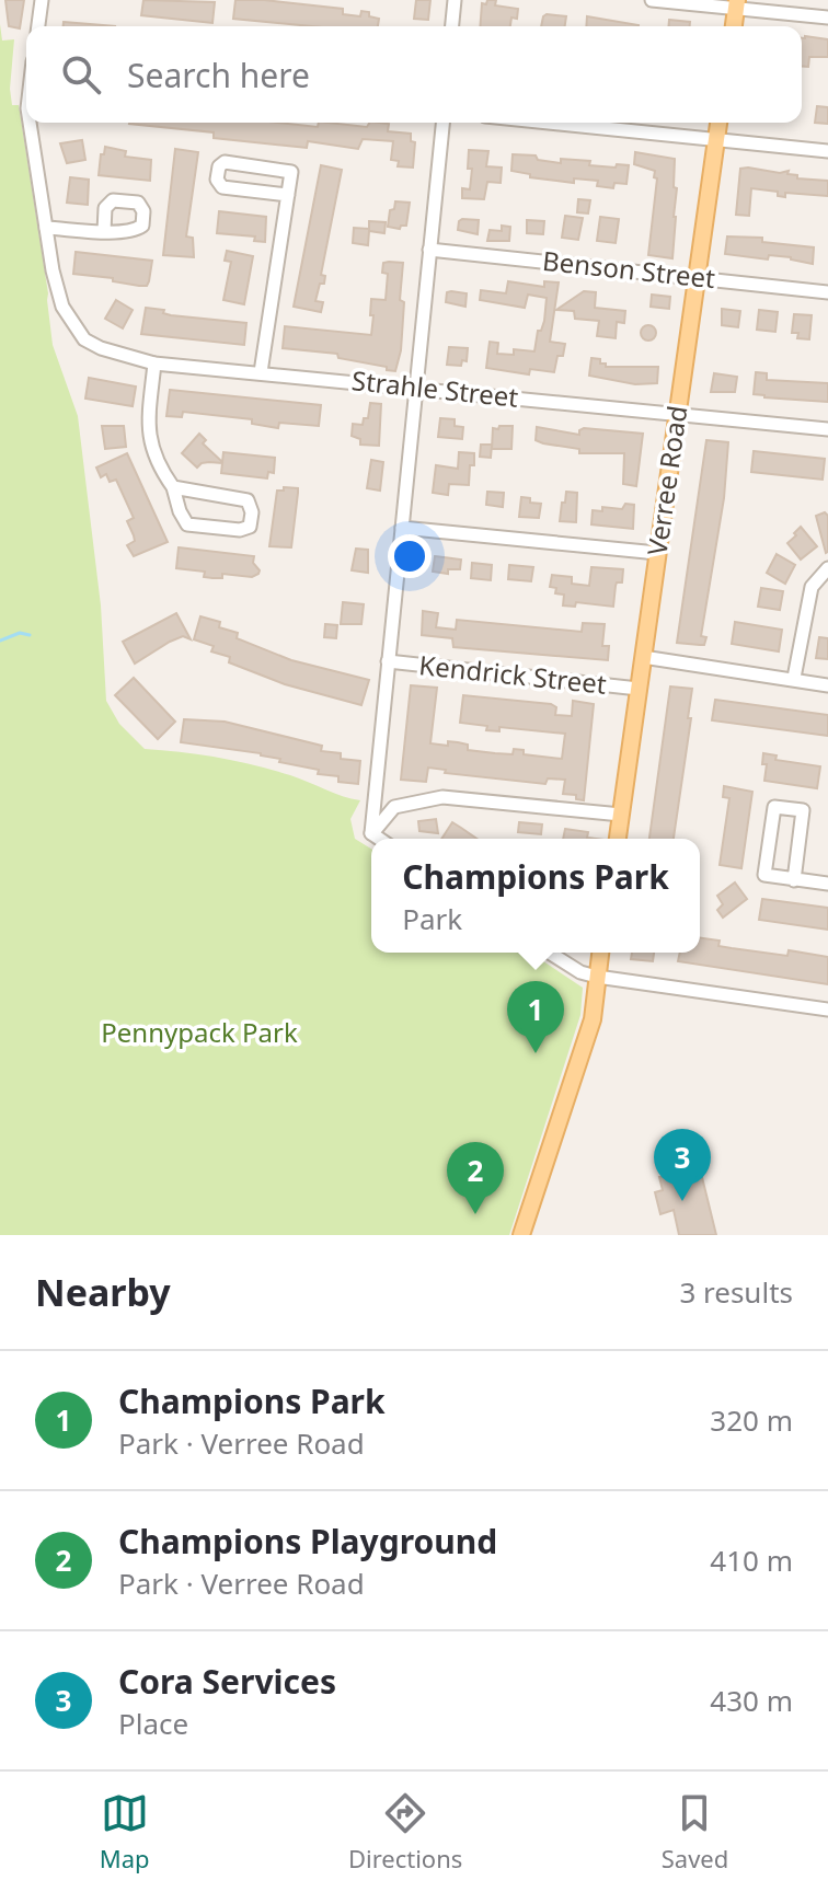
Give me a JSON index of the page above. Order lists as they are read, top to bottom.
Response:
{
  "streets": {
    "main road": ["Verree Road"],
    "street": ["Benson Street", "Strahle Street", "Kendrick Street"]
  },
  "crossings": [
    ["Benson Street", "Verree Road"],
    ["Strahle Street", "Verree Road"],
    ["Verree Road", "Kendrick Street"]
  ],
  "parks": ["Pennypack Park"],
  "page": {
    "search": "Search here",
    "popup": ["Champions Park", "Park"],
    "pins": ["1", "3", "2"],
    "heading": ["Nearby", "3 results"],
    "list": [
      {
        "mark": "1",
        "name": "Champions Park",
        "note": "Park · Verree Road",
        "value": "320 m"
      },
      {
        "mark": "2",
        "name": "Champions Playground",
        "note": "Park · Verree Road",
        "value": "410 m"
      },
      {
        "mark": "3",
        "name": "Cora Services",
        "note": "Place",
        "value": "430 m"
      }
    ],
    "nav": ["Map", "Directions", "Saved"]
  }
}
